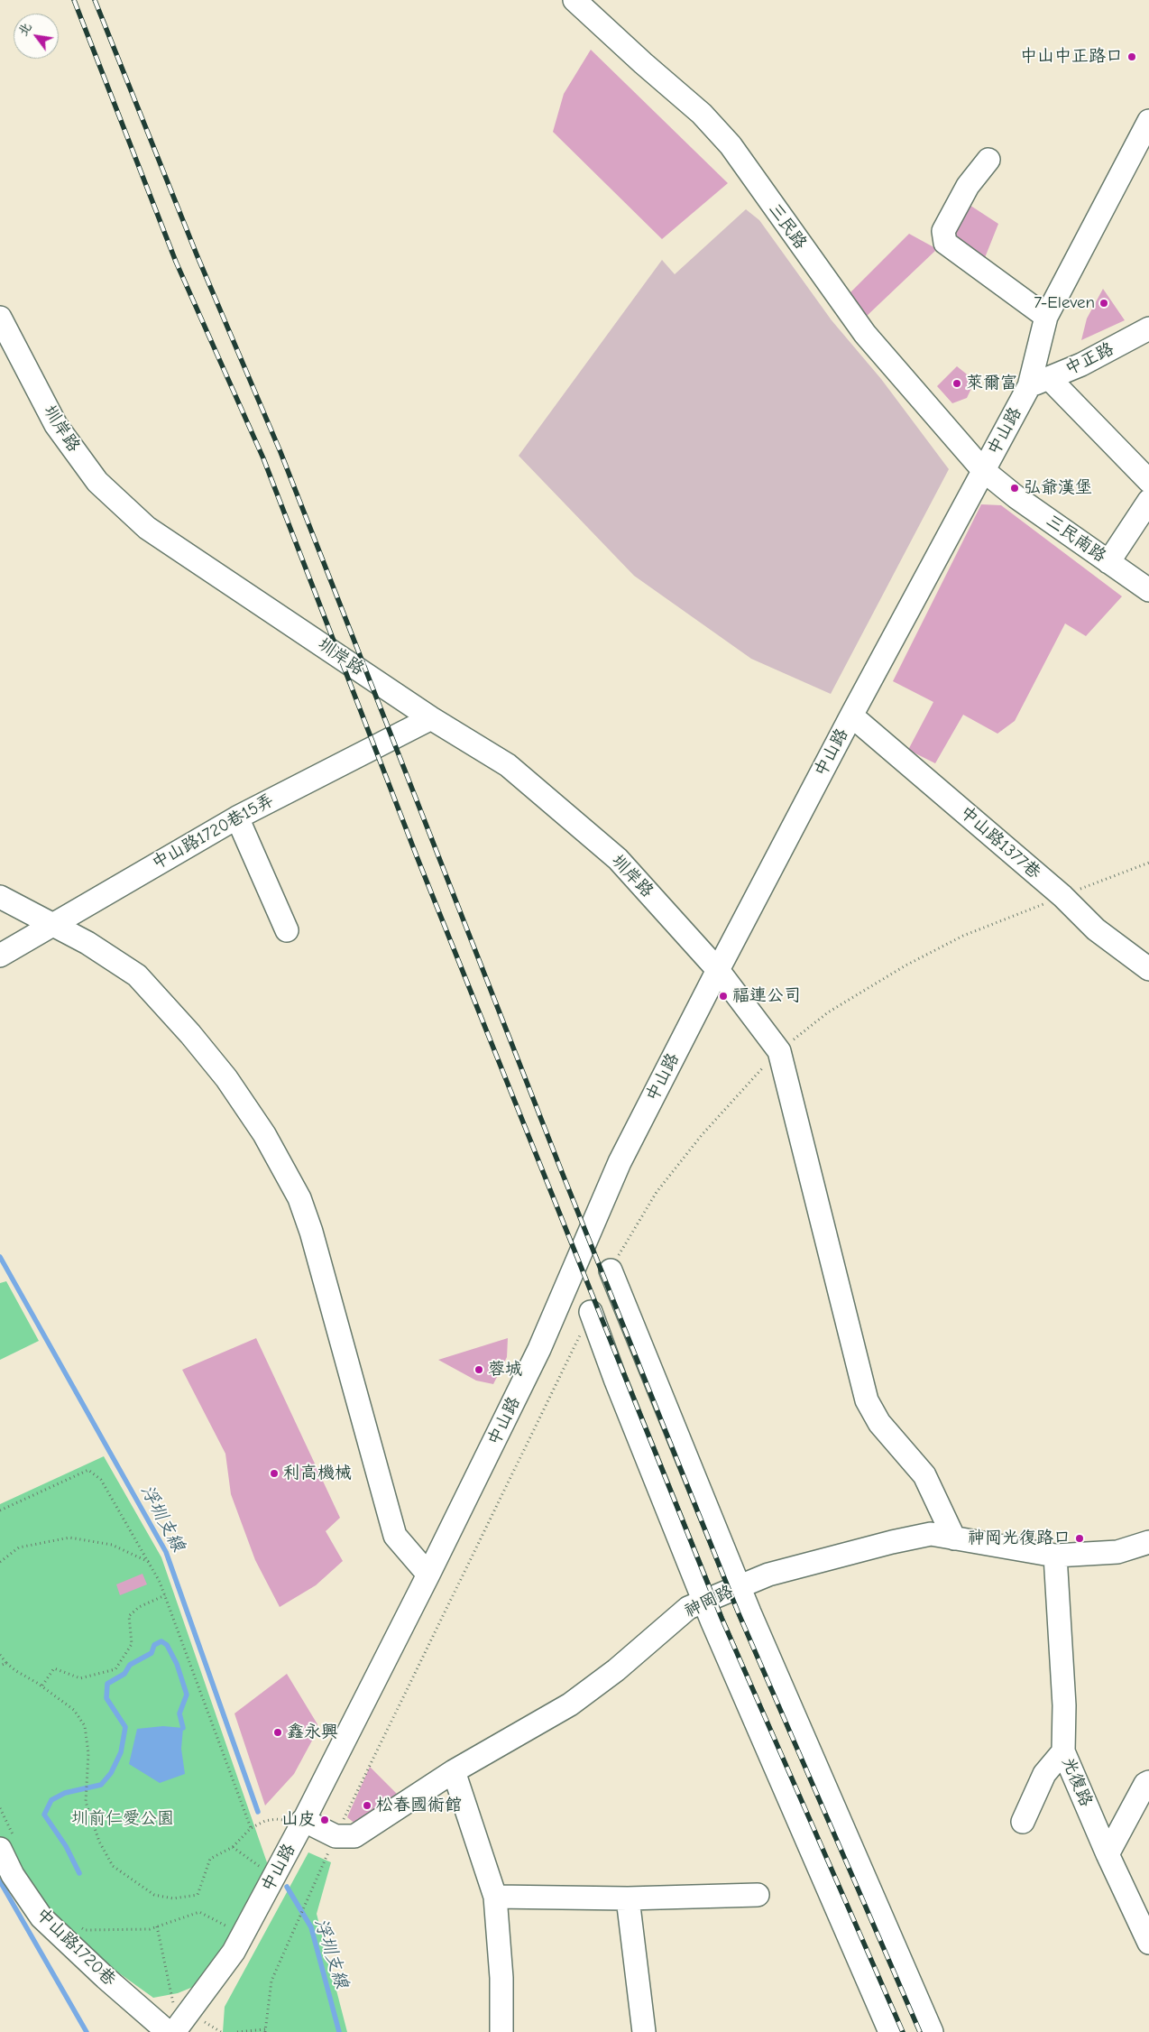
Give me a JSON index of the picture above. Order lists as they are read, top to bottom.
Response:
{
  "streets": {
    "street": [
      "三民路",
      "中正路",
      "圳岸路",
      "中山路",
      "三民南路",
      "中山路1720巷15弄",
      "中山路1377巷",
      "神岡路",
      "光復路",
      "中山路1720巷"
    ]
  },
  "crossings": [
    ["三民路", "中山路"],
    ["三民路", "三民南路"],
    ["中正路", "中山路"],
    ["圳岸路", "中山路"],
    ["圳岸路", "中山路1720巷15弄"],
    ["中山路", "三民南路"],
    ["中山路", "中山路1377巷"],
    ["中山路", "神岡路"],
    ["神岡路", "光復路"]
  ],
  "water": ["浮圳支線"],
  "parks": ["圳前仁愛公園"],
  "places": [
    "中山中正路口",
    "7-Eleven",
    "萊爾富",
    "弘爺漢堡",
    "福連公司",
    "蓉城",
    "利高機械",
    "神岡光復路口",
    "鑫永興",
    "松春國術館",
    "山皮"
  ],
  "north": "top left"
}
